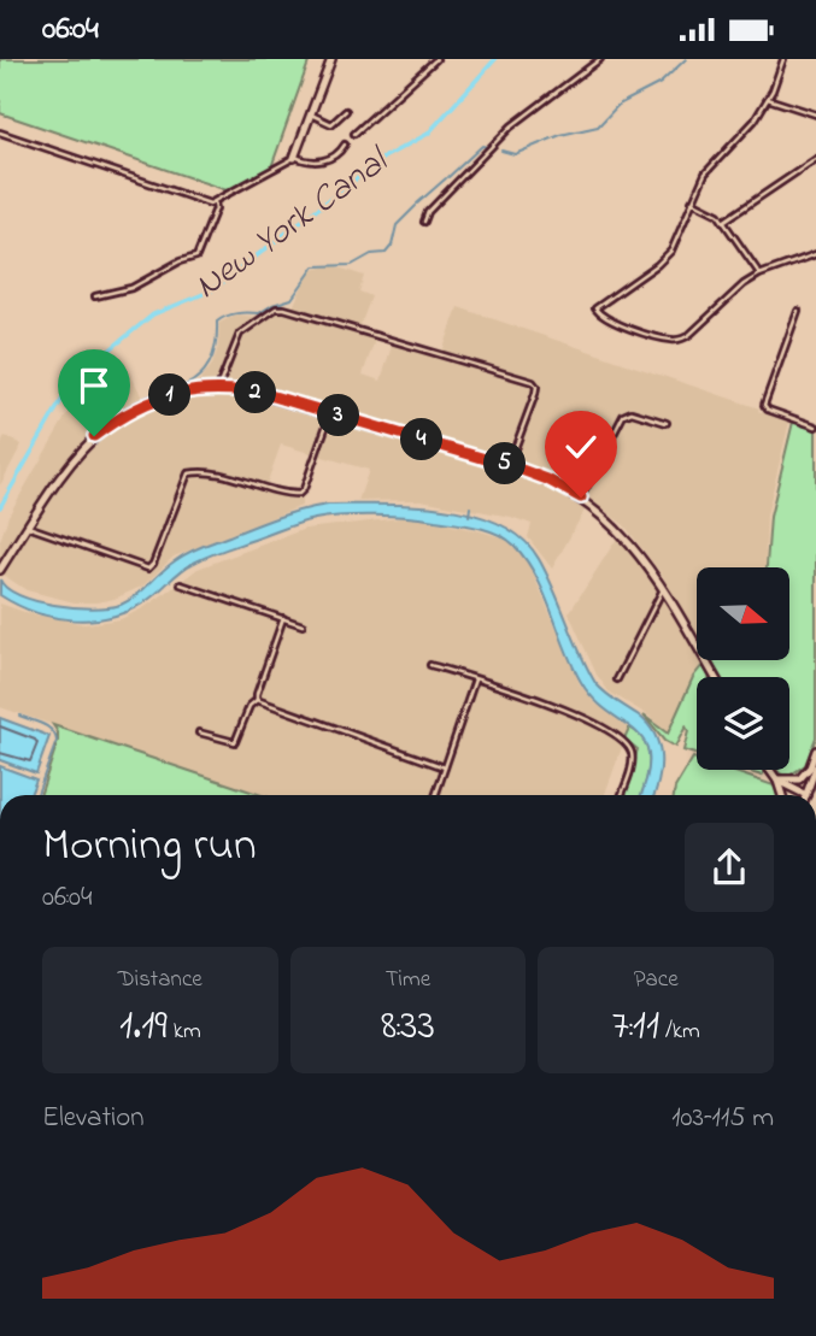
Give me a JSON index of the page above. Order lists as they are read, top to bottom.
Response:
{
  "water": ["New York Canal"],
  "north": "right",
  "page": {
    "status": "06:04",
    "pins": [
      "2",
      "1",
      "3",
      "4",
      "5"
    ],
    "heading": ["Morning run", "06:04"],
    "stats": [
      ["Distance", "1.19 km"],
      ["Time", "8:33"],
      ["Pace", "7:11 /km"]
    ],
    "chart": ["Elevation", "103–115 m"]
  }
}
